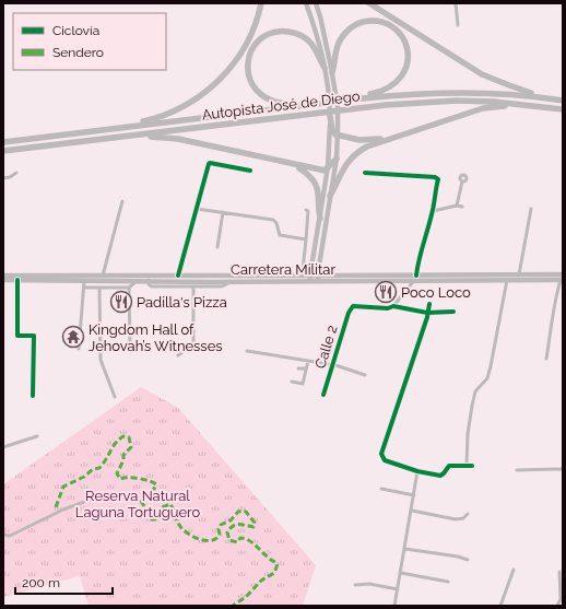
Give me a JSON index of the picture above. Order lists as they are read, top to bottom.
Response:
{
  "streets": {
    "highway": ["Autopista José de Diego"],
    "main road": ["Carretera Militar"],
    "street": ["Calle 2"]
  },
  "parks": ["Reserva Natural Laguna Tortuguero"],
  "places": {
    "restaurant": ["Poco Loco", "Padilla's Pizza"],
    "temple": ["Kingdom Hall of Jehovah’s Witnesses"]
  },
  "legend": ["Ciclovía", "Sendero"],
  "scale_bar": "200 m"
}
